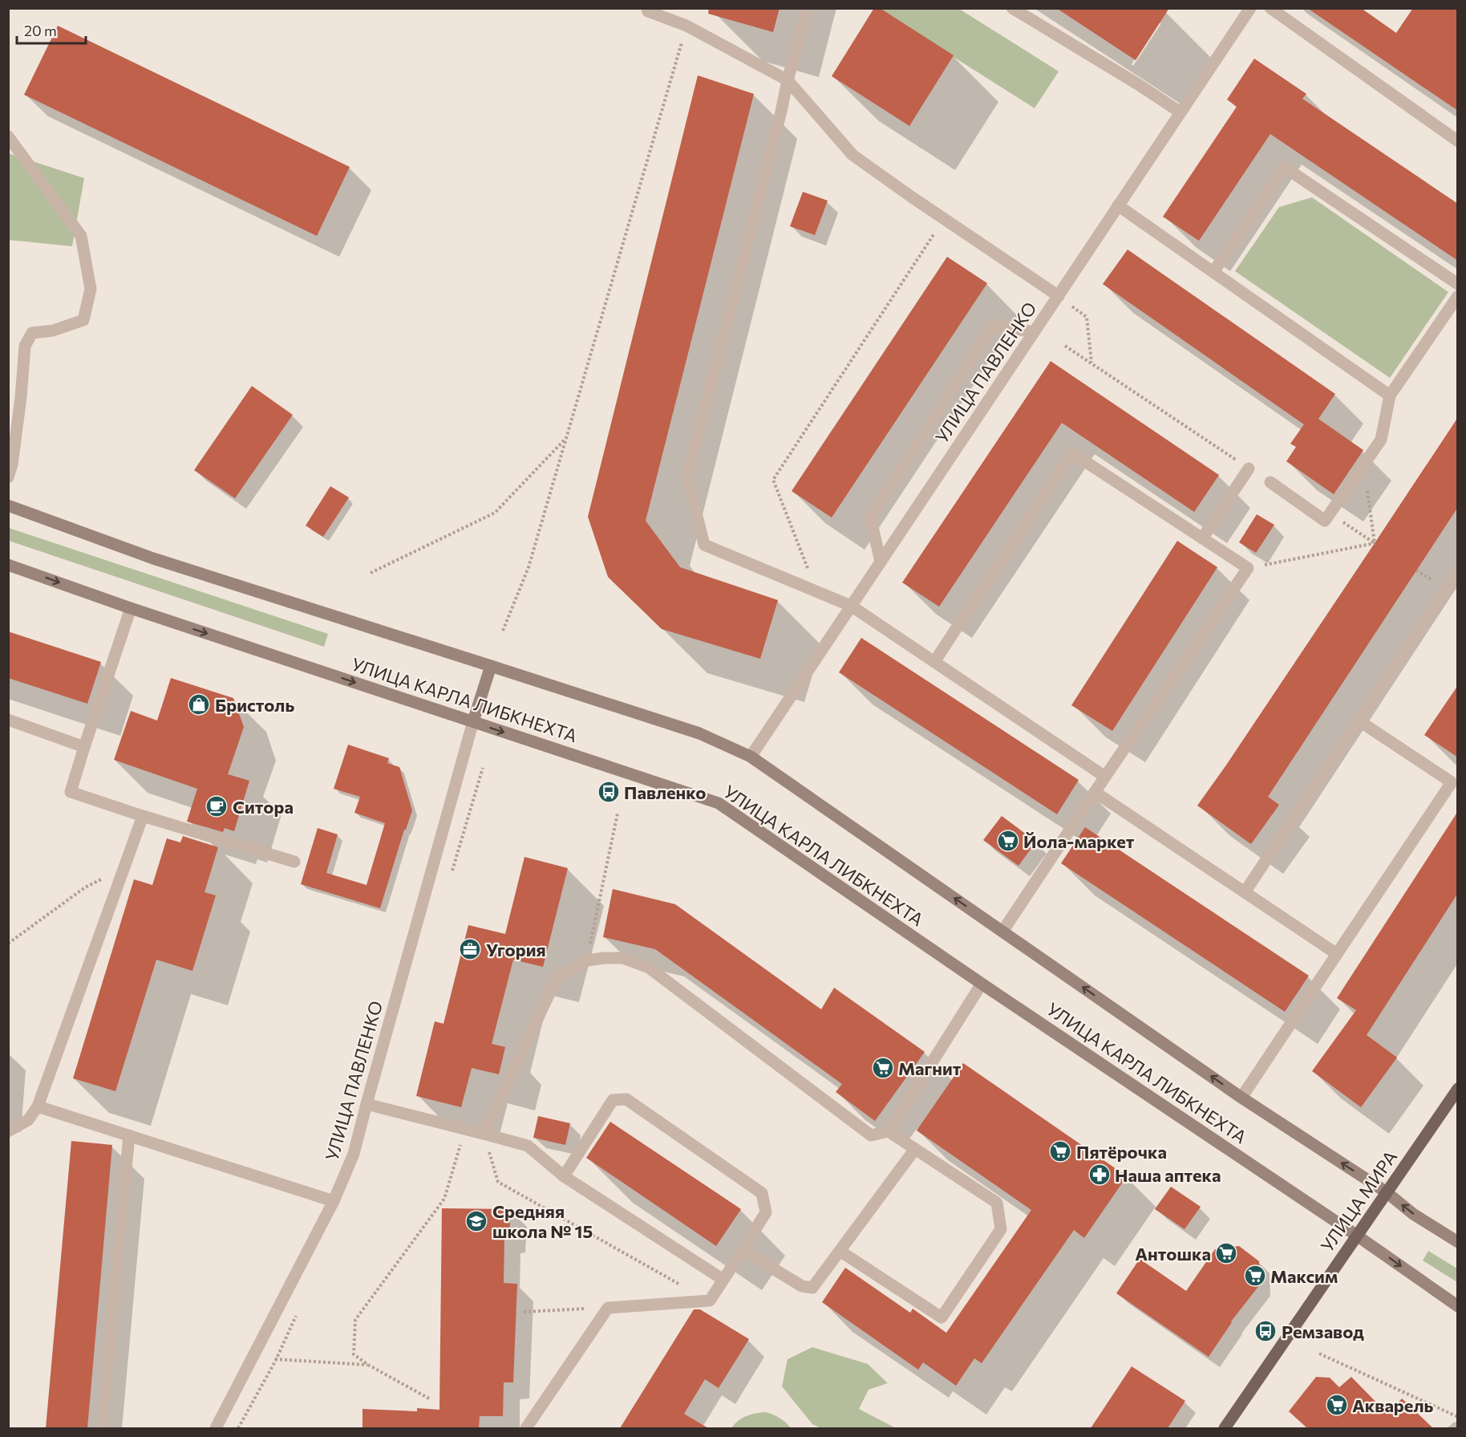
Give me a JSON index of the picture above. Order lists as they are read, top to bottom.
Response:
{
  "streets": {
    "main road": ["УЛИЦА КАРЛА ЛИБКНЕХТА", "УЛИЦА МИРА"],
    "street": ["УЛИЦА ПАВЛЕНКО"]
  },
  "crossings": [
    ["УЛИЦА ПАВЛЕНКО", "УЛИЦА КАРЛА ЛИБКНЕХТА"],
    ["УЛИЦА КАРЛА ЛИБКНЕХТА", "УЛИЦА МИРА"]
  ],
  "places": {
    "shop": ["Бристоль"],
    "bus stop": ["Павленко", "Ремзавод"],
    "cafe": ["Ситора"],
    "supermarket": [
      "Йола-маркет",
      "Магнит",
      "Пятёрочка",
      "Антошка",
      "Максим",
      "Акварель"
    ],
    "office": ["Угория"],
    "pharmacy": ["Наша аптека"],
    "school or university": ["Средняя школа № 15"]
  },
  "scale_bar": "20 m"
}
